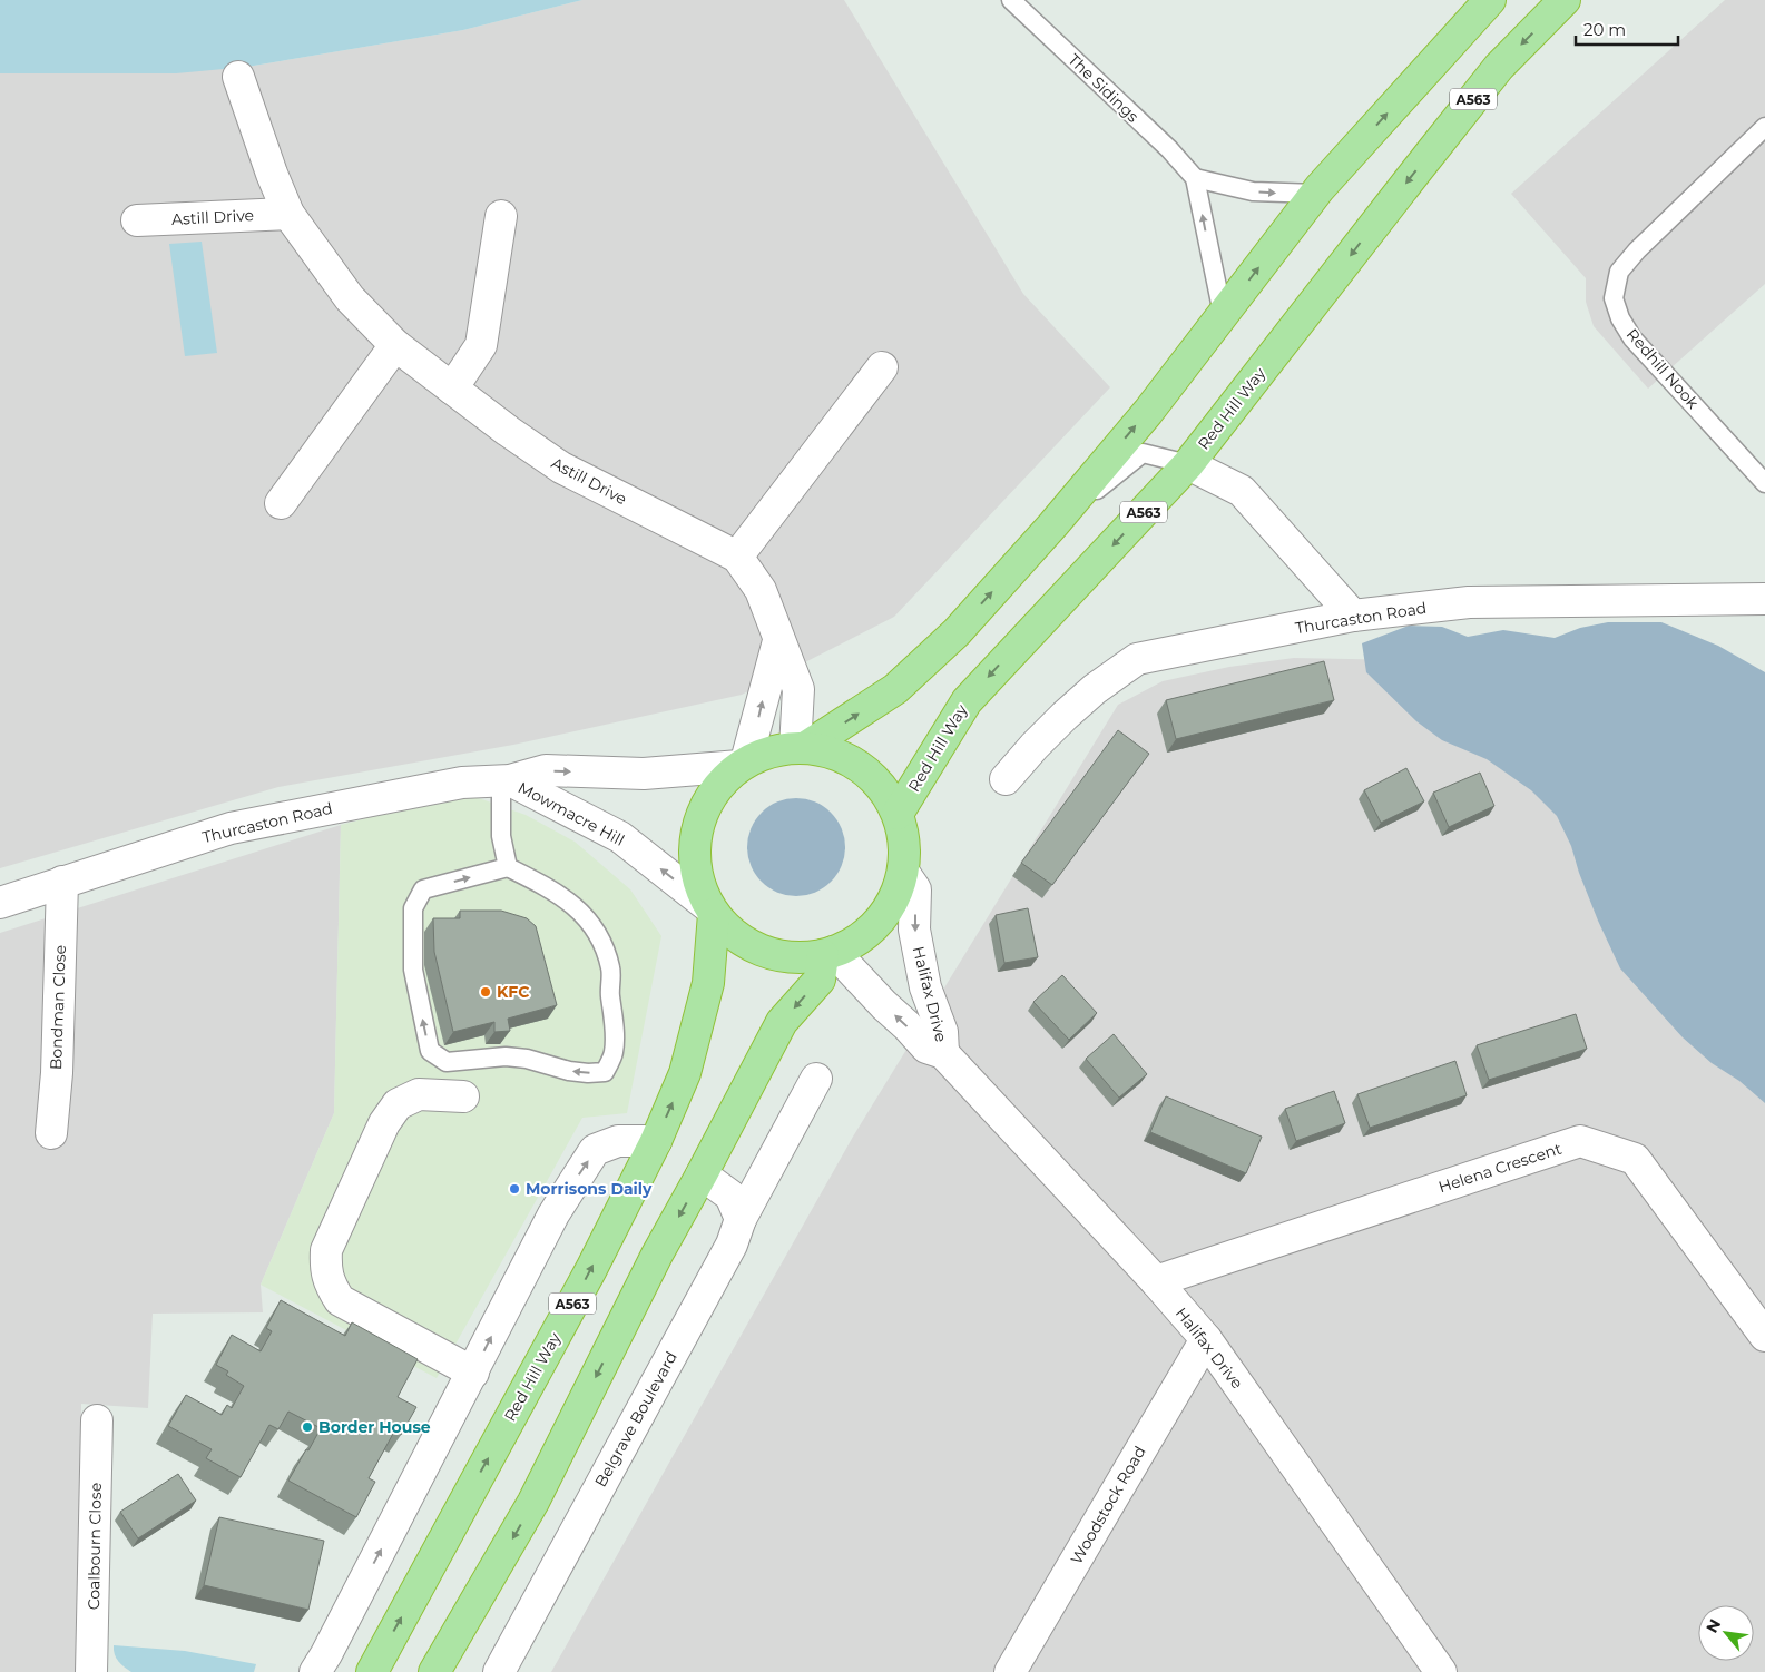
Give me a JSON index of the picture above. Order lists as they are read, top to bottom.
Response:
{
  "streets": {
    "highway": ["A563", "Red Hill Way"],
    "street": [
      "Astill Drive",
      "Thurcaston Road",
      "Mowmacre Hill",
      "Halifax Drive",
      "Bondman Close",
      "Helena Crescent",
      "Belgrave Boulevard",
      "Woodstock Road",
      "Coalbourn Close"
    ],
    "lane": ["The Sidings", "Redhill Nook"]
  },
  "crossings": [
    ["Red Hill Way", "Mowmacre Hill"],
    ["Thurcaston Road", "Mowmacre Hill"],
    ["Thurcaston Road", "Bondman Close"],
    ["Halifax Drive", "Helena Crescent"],
    ["Halifax Drive", "Woodstock Road"]
  ],
  "one_way": ["The Sidings"],
  "places": ["KFC", "Morrisons Daily", "Border House"],
  "scale_bar": "20 m",
  "north": "top left"
}
